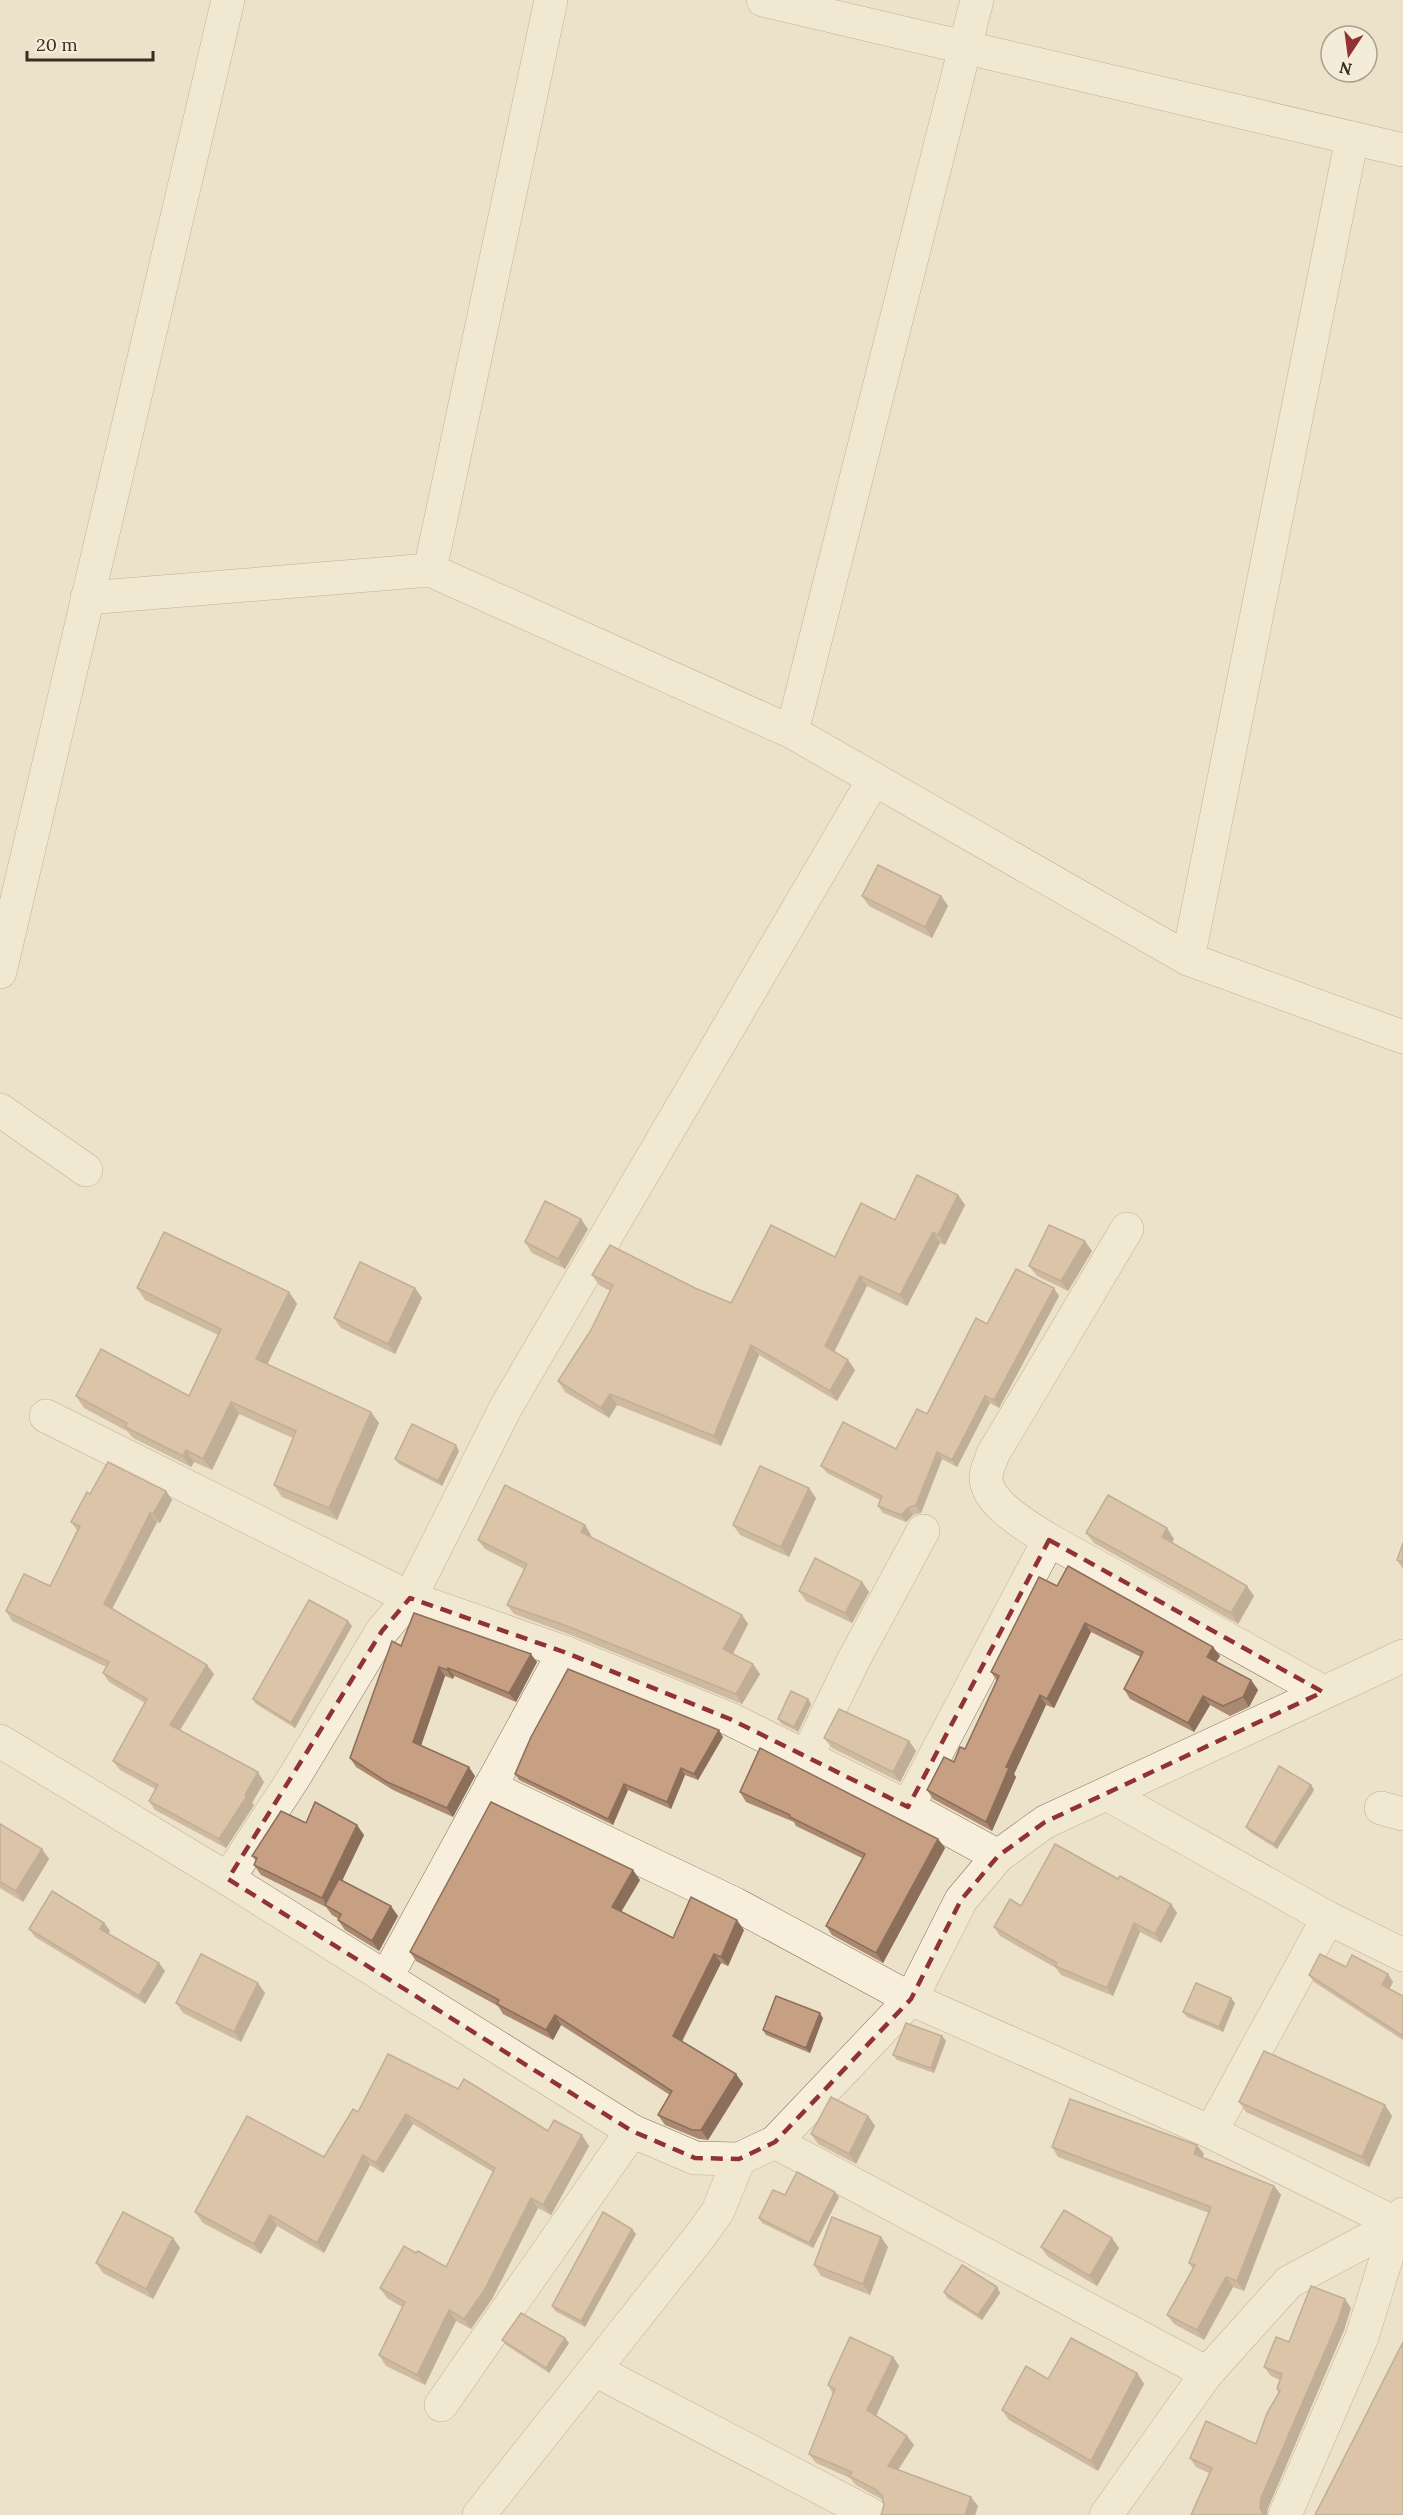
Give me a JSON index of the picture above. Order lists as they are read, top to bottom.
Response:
{
  "scale_bar": "20 m",
  "north": "bottom"
}
